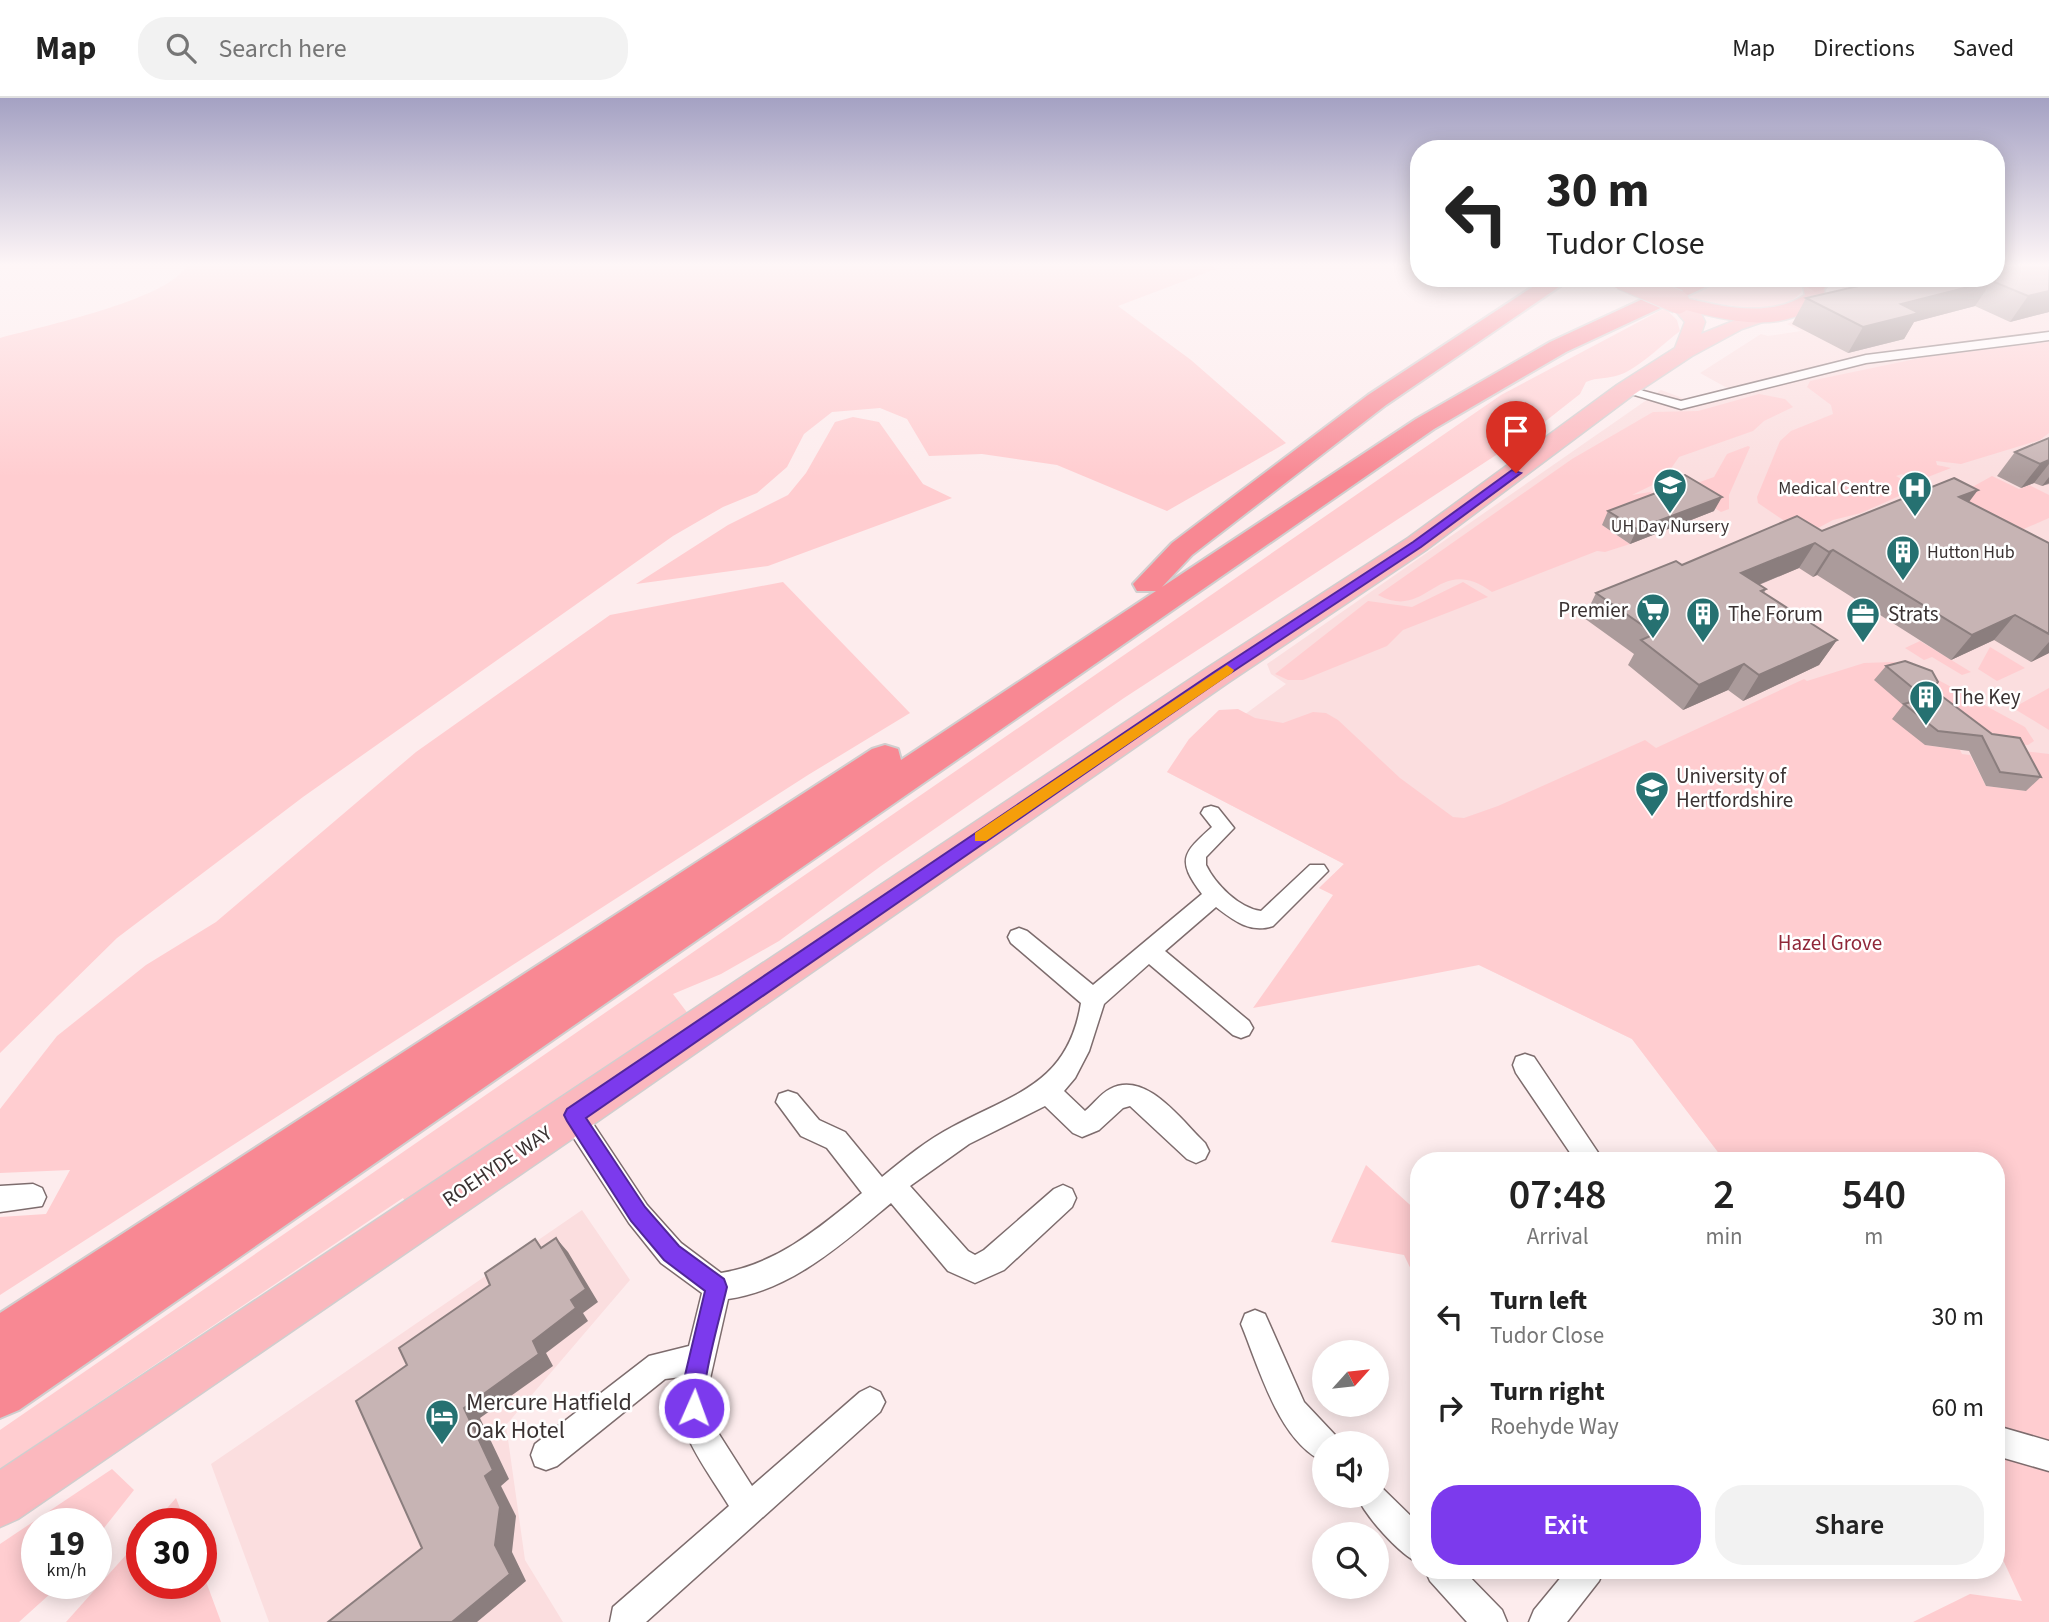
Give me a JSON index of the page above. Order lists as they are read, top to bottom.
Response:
{
  "streets": {
    "main road": ["ROEHYDE WAY"]
  },
  "parks": ["Hazel Grove"],
  "places": {
    "school or university": ["UH Day Nursery", "University of Hertfordshire"],
    "hospital": ["Medical Centre"],
    "building": ["Hutton Hub", "The Forum", "The Key"],
    "supermarket": ["Premier"],
    "office": ["Strats"],
    "hotel": ["Mercure Hatfield Oak Hotel"]
  },
  "north": "top right",
  "page": {
    "header": "Map",
    "search": "Search here",
    "nav": ["Map", "Directions", "Saved"],
    "turn": ["30 m", "Tudor Close"],
    "eta": [
      "07:48",
      "Arrival",
      "2",
      "min",
      "540",
      "m"
    ],
    "list": [
      {
        "name": "Turn left",
        "note": "Tudor Close",
        "value": "30 m"
      },
      {
        "name": "Turn right",
        "note": "Roehyde Way",
        "value": "60 m"
      }
    ],
    "buttons": ["Exit", "Share"],
    "speed": "19 km/h",
    "limit": "30"
  }
}
